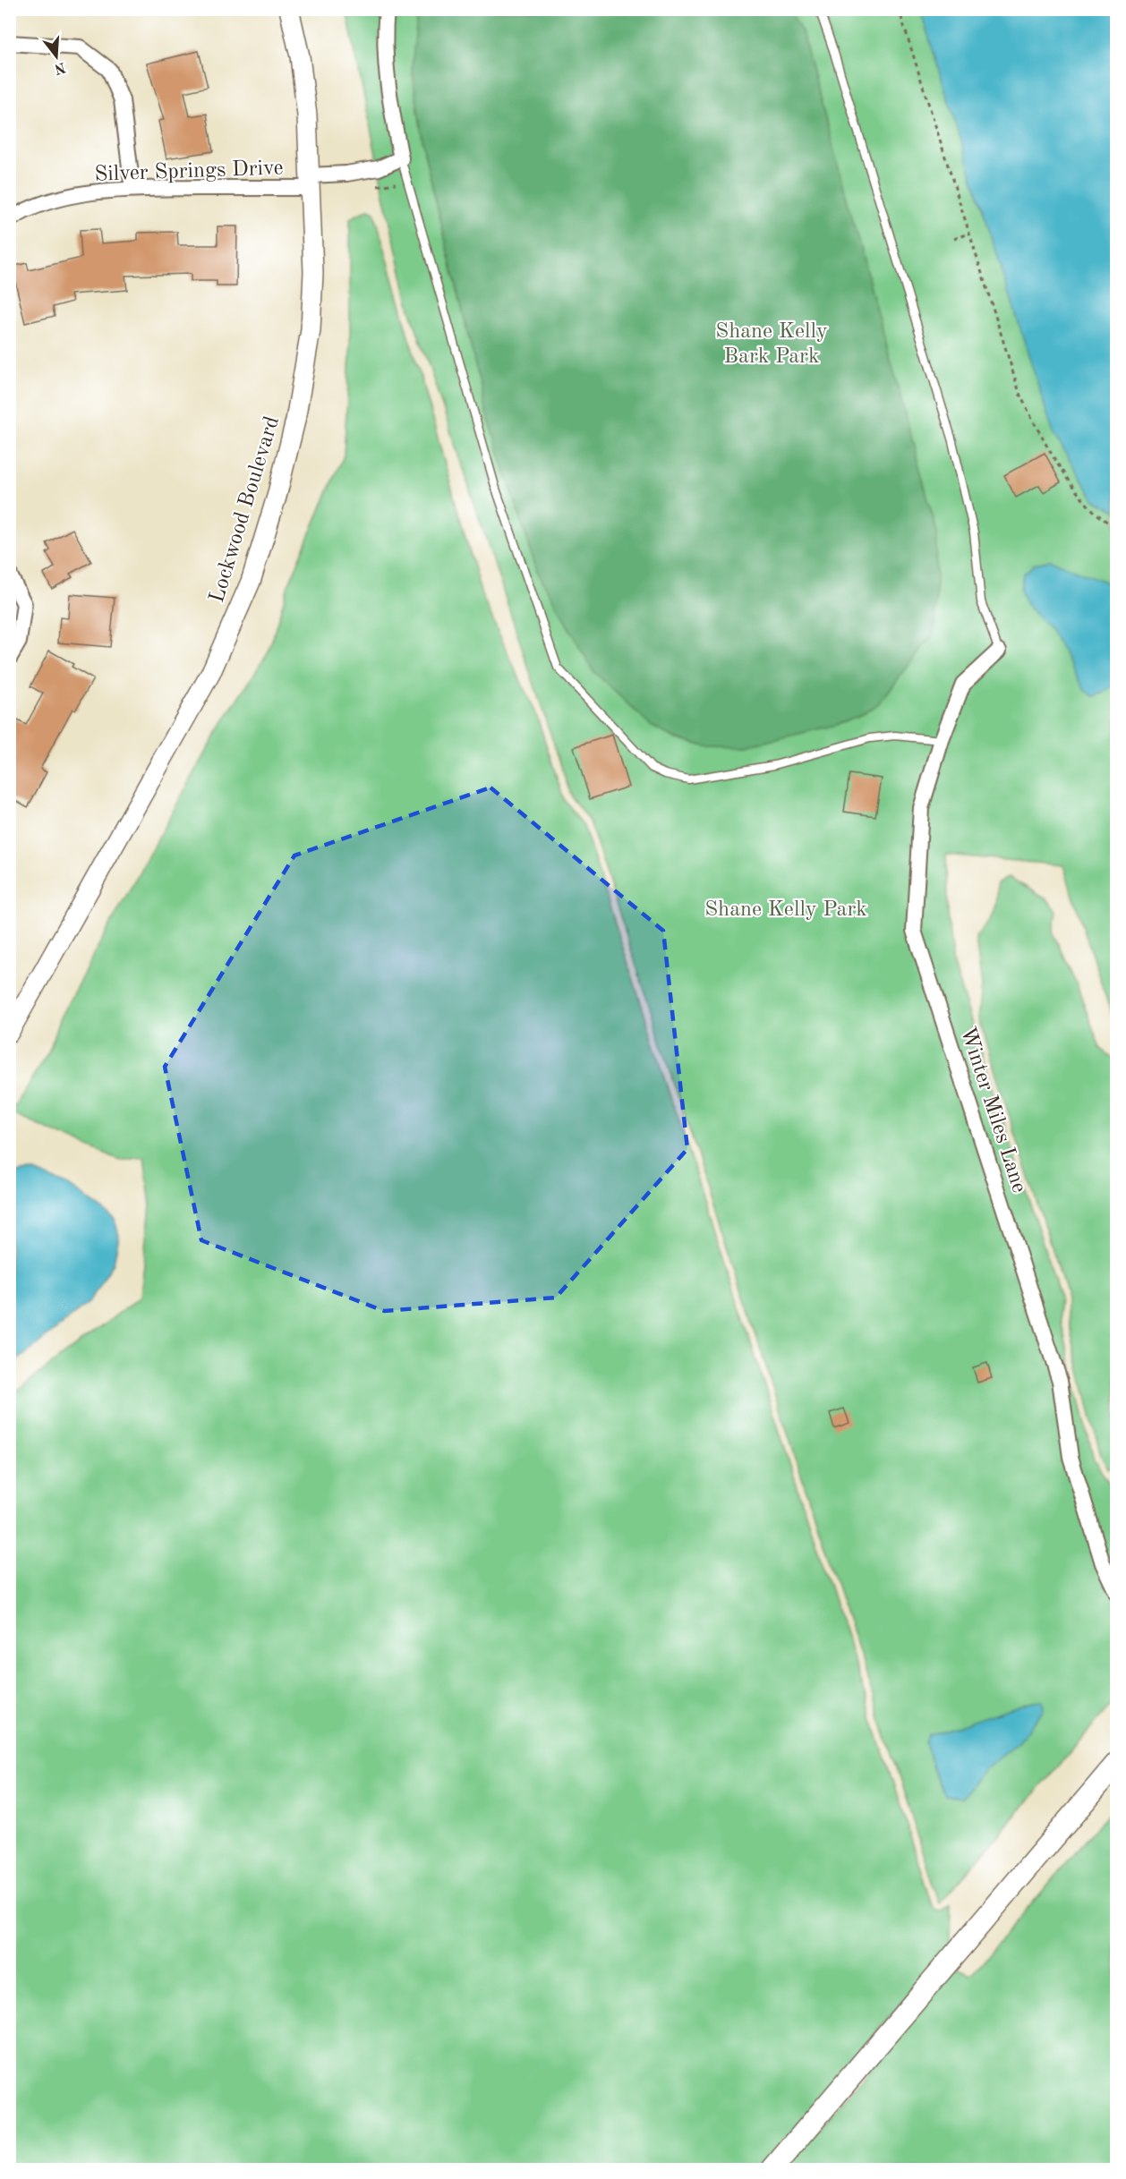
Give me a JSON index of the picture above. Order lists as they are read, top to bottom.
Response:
{
  "streets": {
    "street": ["Silver Springs Drive", "Lockwood Boulevard", "Winter Miles Lane"]
  },
  "crossings": [
    ["Silver Springs Drive", "Lockwood Boulevard"]
  ],
  "parks": ["Shane Kelly Bark Park", "Shane Kelly Park"],
  "north": "bottom"
}
